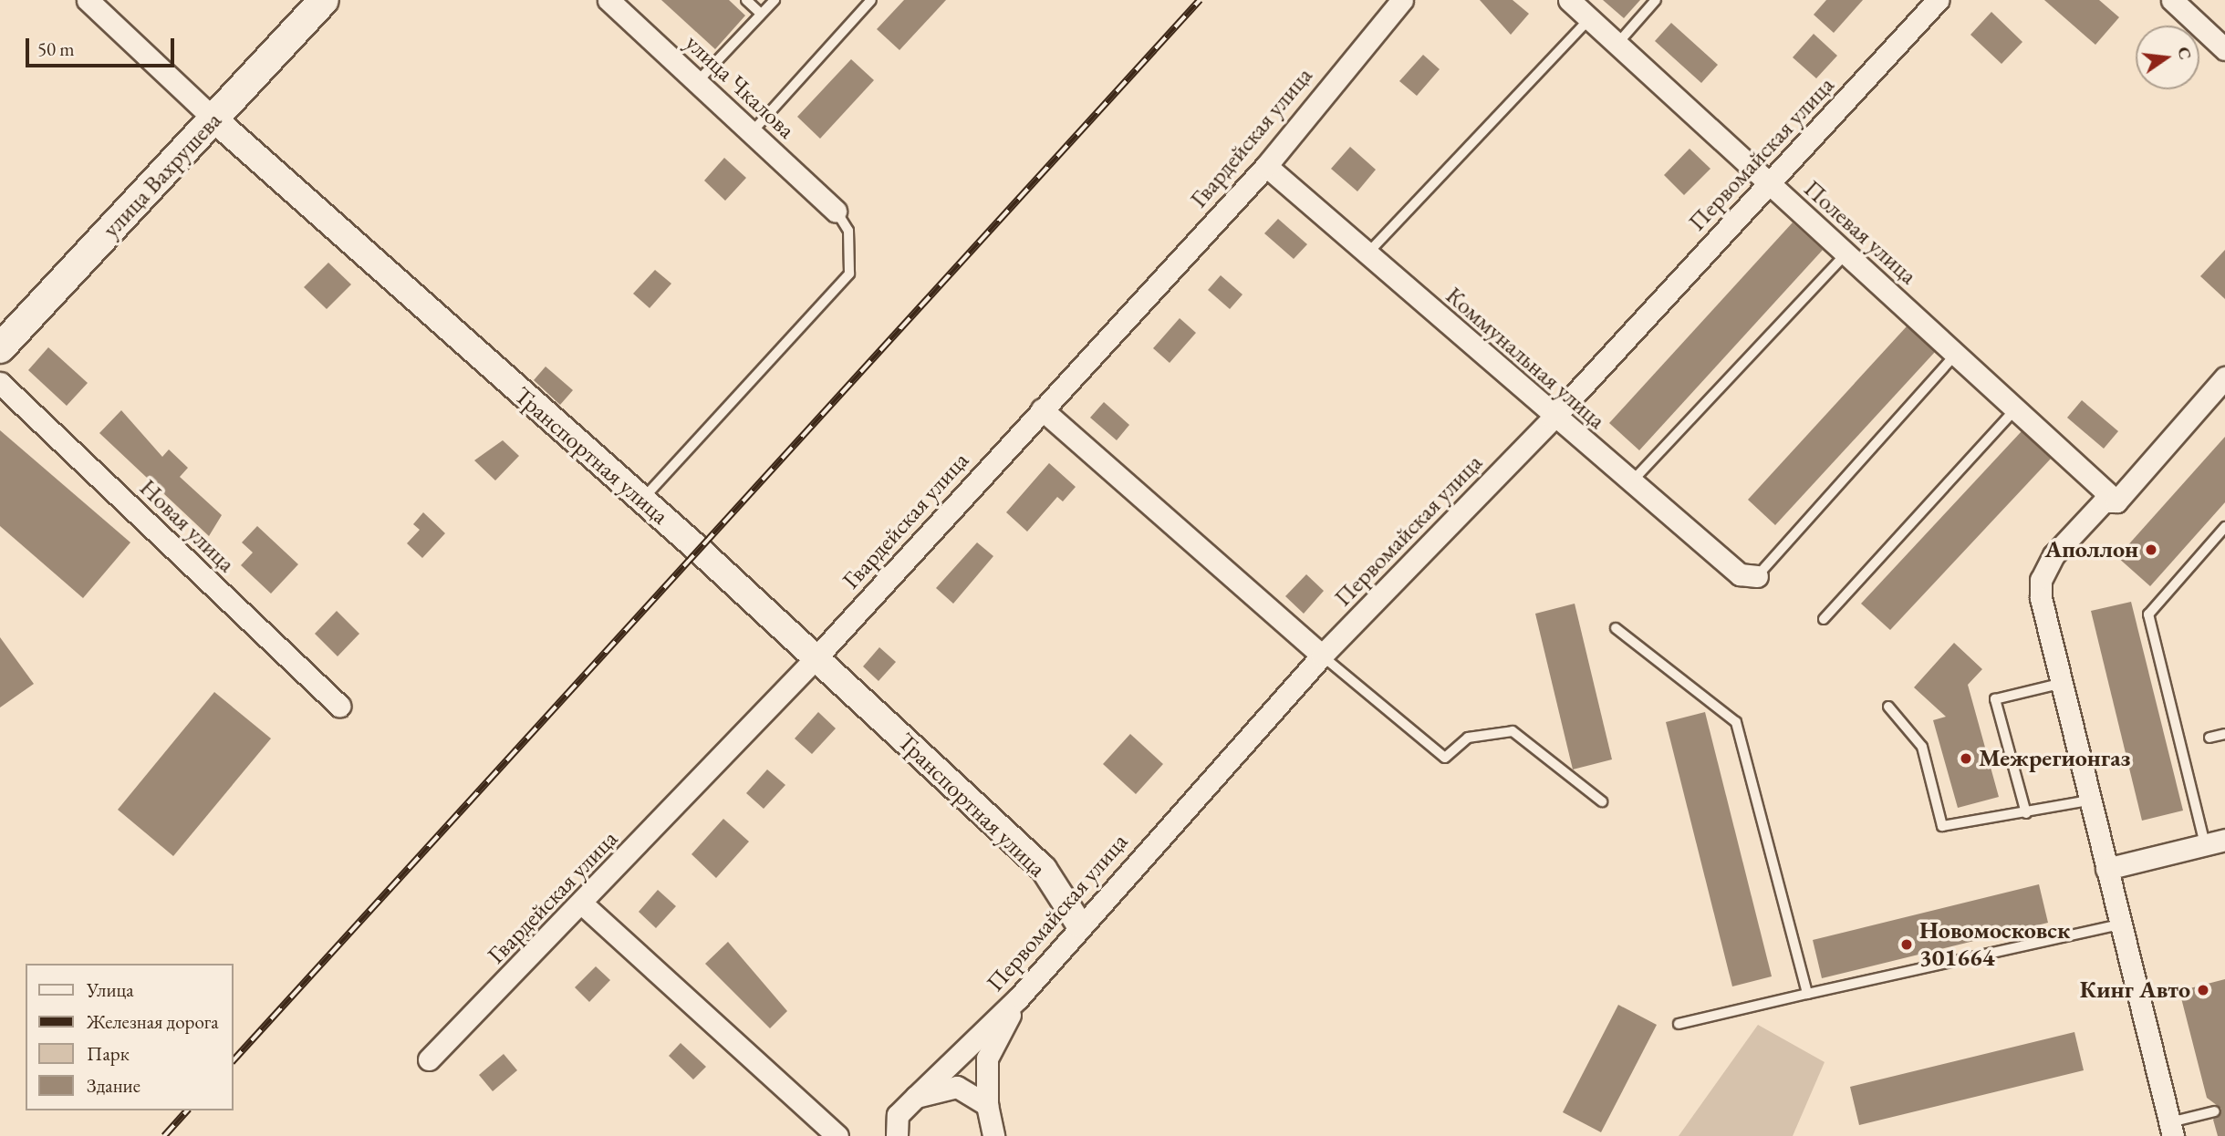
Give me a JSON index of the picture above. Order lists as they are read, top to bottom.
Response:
{
  "streets": {
    "main road": ["улица Вахрушева"],
    "street": [
      "улица Чкалова",
      "Гвардейская улица",
      "Первомайская улица",
      "Полевая улица",
      "Коммунальная улица",
      "Транспортная улица",
      "Новая улица"
    ]
  },
  "crossings": [
    ["Гвардейская улица", "Коммунальная улица"],
    ["Гвардейская улица", "Транспортная улица"],
    ["Первомайская улица", "Полевая улица"],
    ["Первомайская улица", "Коммунальная улица"],
    ["Первомайская улица", "Транспортная улица"],
    ["улица Вахрушева", "Транспортная улица"]
  ],
  "places": [
    "Аполлон",
    "Межрегионгаз",
    "Новомосковск 301664",
    "Кинг Авто"
  ],
  "legend": [
    "Улица",
    "Железная дорога",
    "Парк",
    "Здание"
  ],
  "scale_bar": "50 m",
  "north": "right"
}
